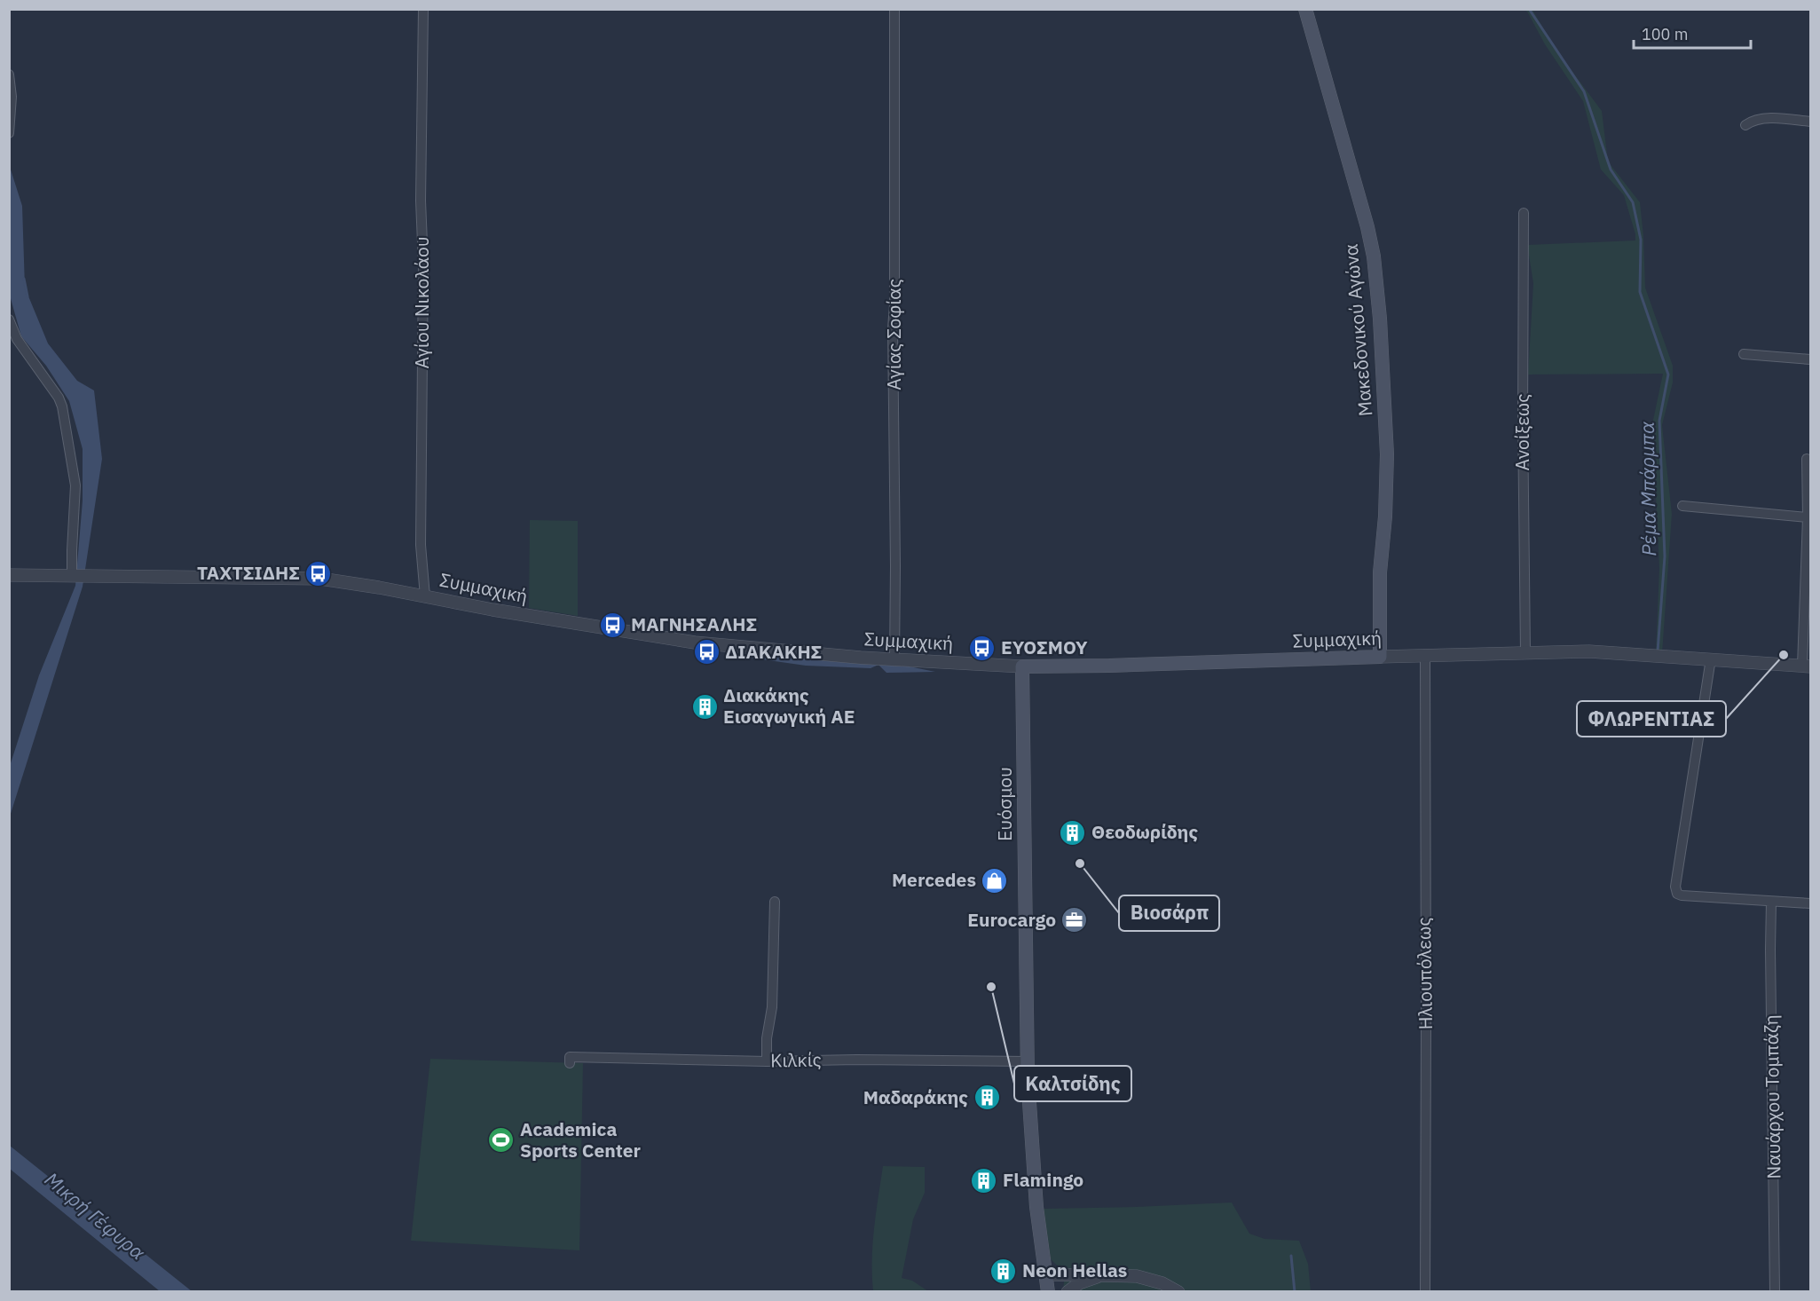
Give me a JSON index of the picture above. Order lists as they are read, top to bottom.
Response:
{
  "streets": {
    "main road": ["Μακεδονικού Αγώνα", "Συμμαχική", "Ευόσμου"],
    "street": [
      "Αγίου Νικολάου",
      "Αγίας Σοφίας",
      "Ανοίξεως",
      "Ηλιουπόλεως",
      "Κιλκίς",
      "Ναυάρχου Τομπάζη"
    ]
  },
  "crossings": [
    ["Αγίου Νικολάου", "Συμμαχική"],
    ["Μακεδονικού Αγώνα", "Συμμαχική"],
    ["Αγίας Σοφίας", "Συμμαχική"],
    ["Ανοίξεως", "Συμμαχική"],
    ["Συμμαχική", "Ευόσμου"],
    ["Συμμαχική", "Ηλιουπόλεως"],
    ["Ευόσμου", "Κιλκίς"]
  ],
  "water": ["Ρέμα Μπάρμπα", "Μικρή Γέφυρα"],
  "places": {
    "bus stop": [
      "ΤΑΧΤΣΙΔΗΣ",
      "ΜΑΓΝΗΣΑΛΗΣ",
      "ΕΥΟΣΜΟΥ",
      "ΔΙΑΚΑΚΗΣ"
    ],
    "other": ["ΦΛΩΡΕΝΤΙΑΣ", "Βιοσάρπ", "Καλτσίδης"],
    "building": [
      "Διακάκης Εισαγωγική ΑΕ",
      "Θεοδωρίδης",
      "Μαδαράκης",
      "Flamingo",
      "Neon Hellas"
    ],
    "shop": ["Mercedes"],
    "office": ["Eurocargo"],
    "sports": ["Academica Sports Center"]
  },
  "scale_bar": "100 m"
}
